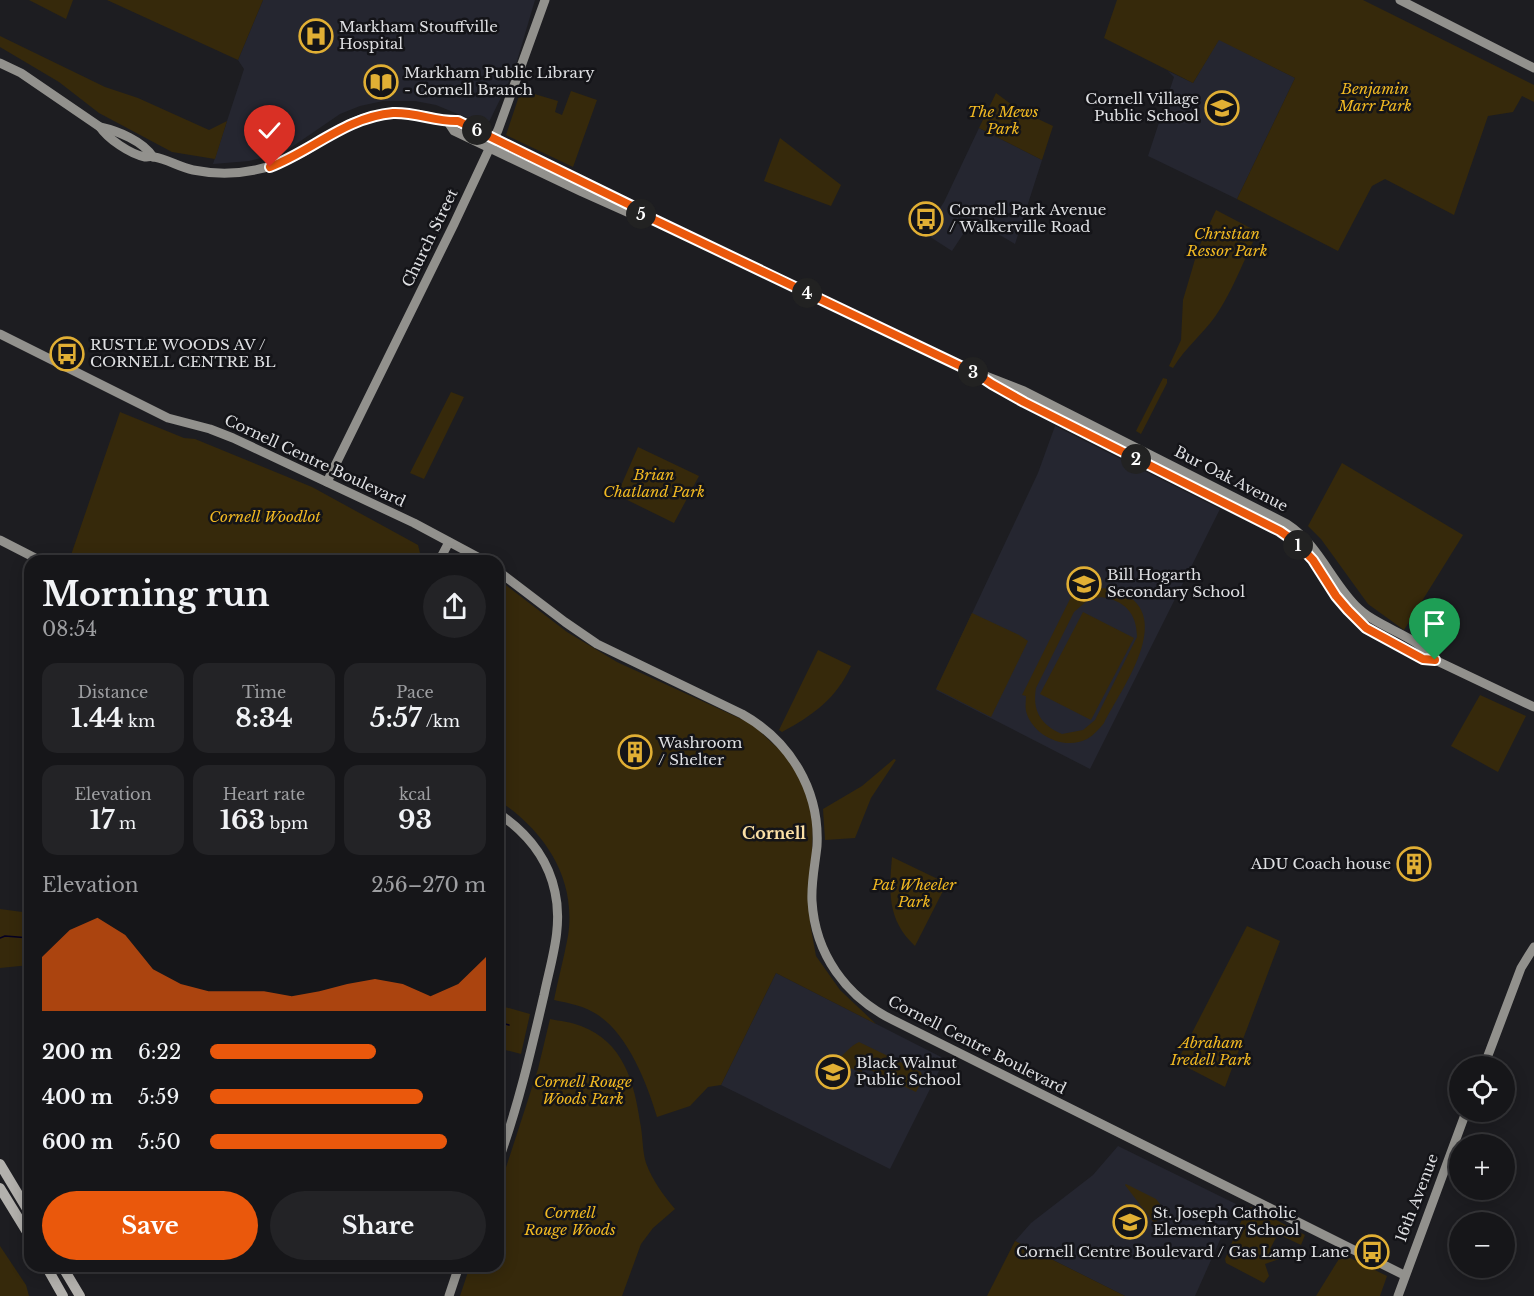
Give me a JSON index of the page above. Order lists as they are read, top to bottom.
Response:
{
  "streets": {
    "street": [
      "Church Street",
      "Cornell Centre Boulevard",
      "Bur Oak Avenue",
      "16th Avenue"
    ]
  },
  "crossings": [
    ["Church Street", "Cornell Centre Boulevard"],
    ["Church Street", "Bur Oak Avenue"],
    ["Cornell Centre Boulevard", "16th Avenue"]
  ],
  "districts": ["Cornell"],
  "parks": [
    "Benjamin Marr Park",
    "The Mews Park",
    "Christian Ressor Park",
    "Brian Chatland Park",
    "Cornell Woodlot",
    "Pat Wheeler Park",
    "Abraham Iredell Park",
    "Cornell Rouge Woods Park",
    "Cornell Rouge Woods"
  ],
  "places": {
    "hospital": ["Markham Stouffville Hospital"],
    "library": ["Markham Public Library - Cornell Branch"],
    "school or university": [
      "Cornell Village Public School",
      "Bill Hogarth Secondary School",
      "Black Walnut Public School",
      "St. Joseph Catholic Elementary School"
    ],
    "bus stop": ["Cornell Park Avenue / Walkerville Road", "RUSTLE WOODS AV / CORNELL CENTRE BL", "Cornell Centre Boulevard / Gas Lamp Lane"],
    "building": ["Washroom / Shelter", "ADU Coach house"]
  },
  "page": {
    "pins": [
      "6",
      "5",
      "4",
      "3",
      "2",
      "1"
    ],
    "heading": ["Morning run", "08:54"],
    "stats": [
      ["Distance", "1.44 km"],
      ["Time", "8:34"],
      ["Pace", "5:57 /km"],
      ["Elevation", "17 m"],
      ["Heart rate", "163 bpm"],
      ["kcal", "93"]
    ],
    "chart": ["Elevation", "256–270 m"],
    "list": [
      {
        "name": "200 m",
        "note": "6:22"
      },
      {
        "name": "400 m",
        "note": "5:59"
      },
      {
        "name": "600 m",
        "note": "5:50"
      }
    ],
    "map_buttons": ["+", "−"],
    "buttons": ["Save", "Share"]
  }
}
